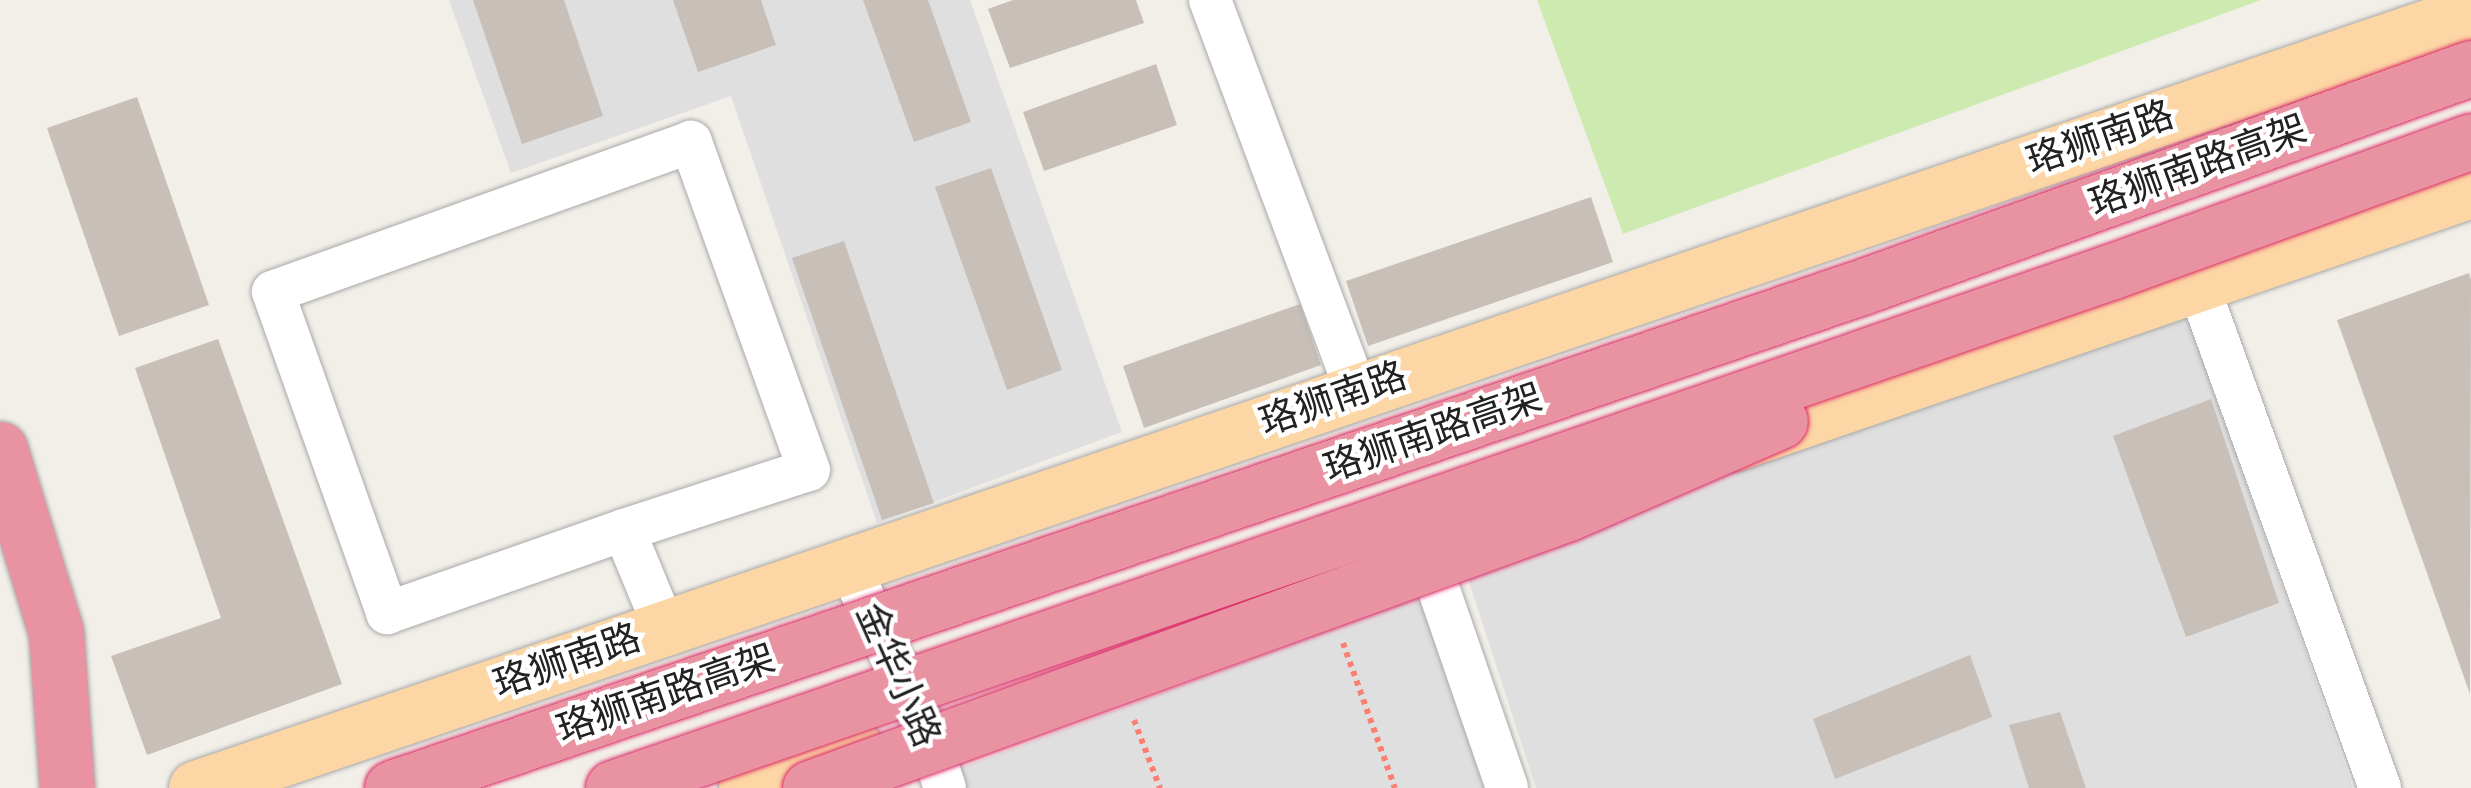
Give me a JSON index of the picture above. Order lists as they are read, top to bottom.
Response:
{
  "streets": {
    "highway": ["珞狮南路高架"],
    "main road": ["珞狮南路"],
    "street": ["金华小路"]
  },
  "crossings": [
    ["珞狮南路", "金华小路"]
  ]
}
